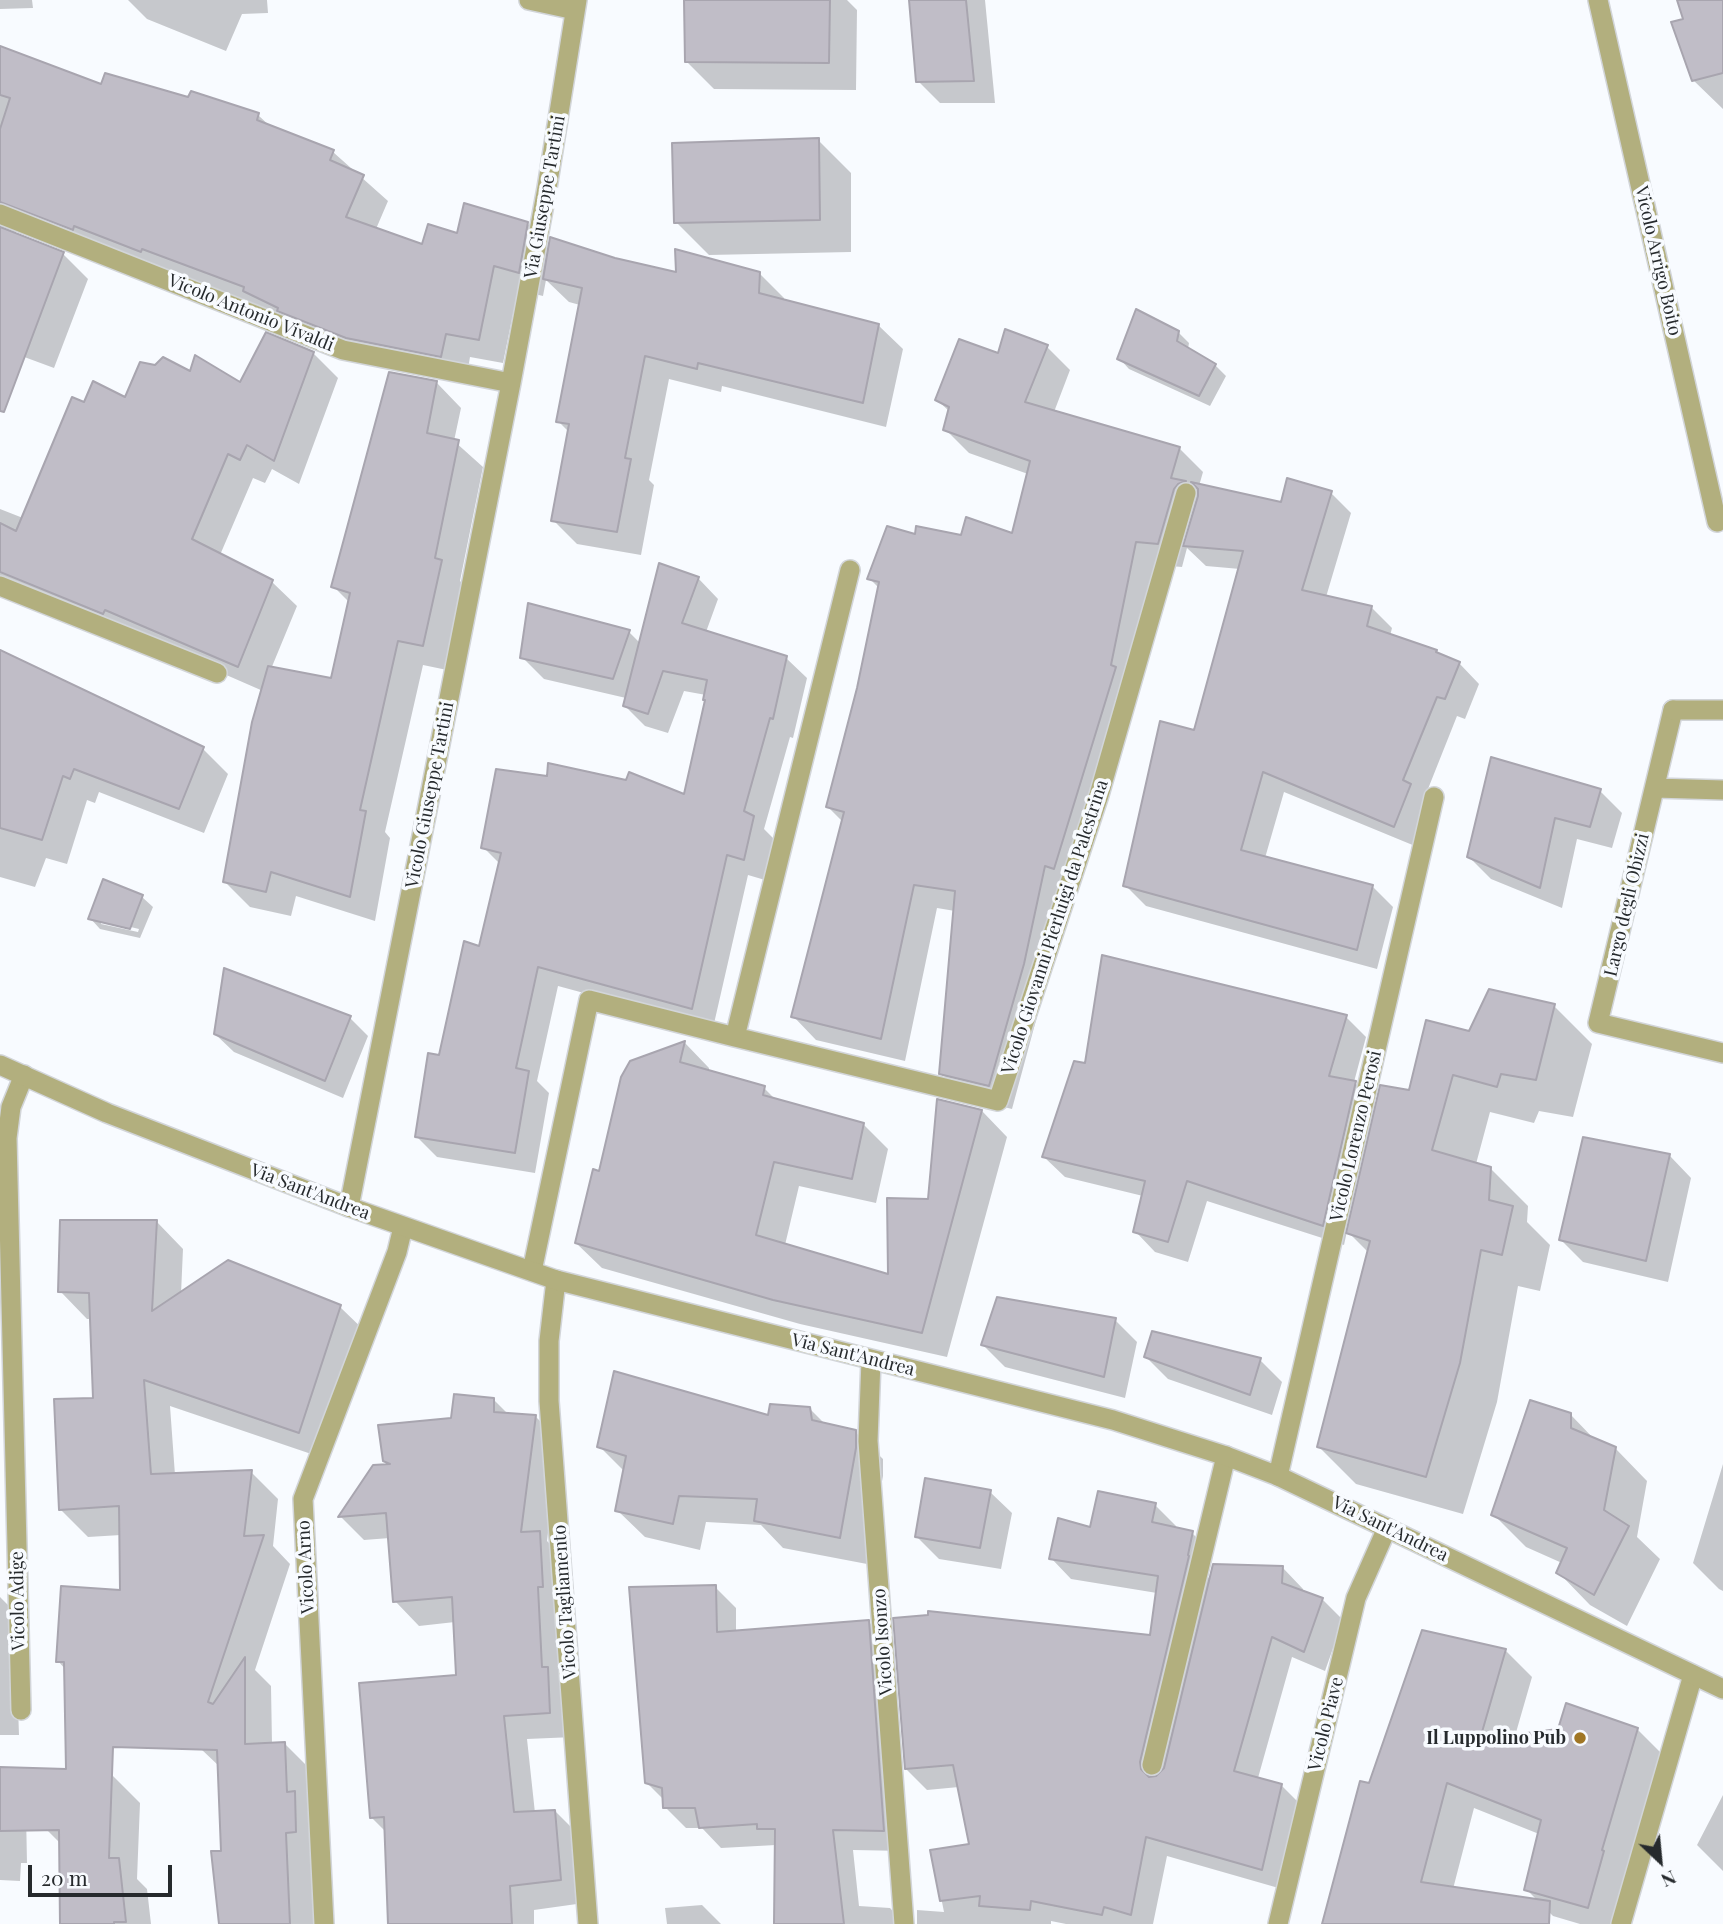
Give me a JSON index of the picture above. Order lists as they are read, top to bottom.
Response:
{
  "streets": {
    "street": [
      "Via Giuseppe Tartini",
      "Vicolo Arrigo Boito",
      "Vicolo Antonio Vivaldi",
      "Vicolo Giuseppe Tartini",
      "Largo degli Obizzi",
      "Vicolo Giovanni Pierluigi da Palestrina",
      "Vicolo Lorenzo Perosi",
      "Via Sant'Andrea",
      "Vicolo Arno",
      "Vicolo Adige",
      "Vicolo Tagliamento",
      "Vicolo Isonzo",
      "Vicolo Piave"
    ]
  },
  "crossings": [
    ["Via Giuseppe Tartini", "Vicolo Antonio Vivaldi"],
    ["Via Giuseppe Tartini", "Vicolo Giuseppe Tartini"],
    ["Vicolo Antonio Vivaldi", "Vicolo Giuseppe Tartini"],
    ["Vicolo Giuseppe Tartini", "Via Sant'Andrea"],
    ["Vicolo Giovanni Pierluigi da Palestrina", "Via Sant'Andrea"],
    ["Vicolo Lorenzo Perosi", "Via Sant'Andrea"],
    ["Via Sant'Andrea", "Vicolo Arno"],
    ["Via Sant'Andrea", "Vicolo Adige"],
    ["Via Sant'Andrea", "Vicolo Tagliamento"],
    ["Via Sant'Andrea", "Vicolo Isonzo"],
    ["Via Sant'Andrea", "Vicolo Piave"]
  ],
  "places": ["Il Luppolino Pub"],
  "scale_bar": "20 m",
  "north": "bottom right"
}
